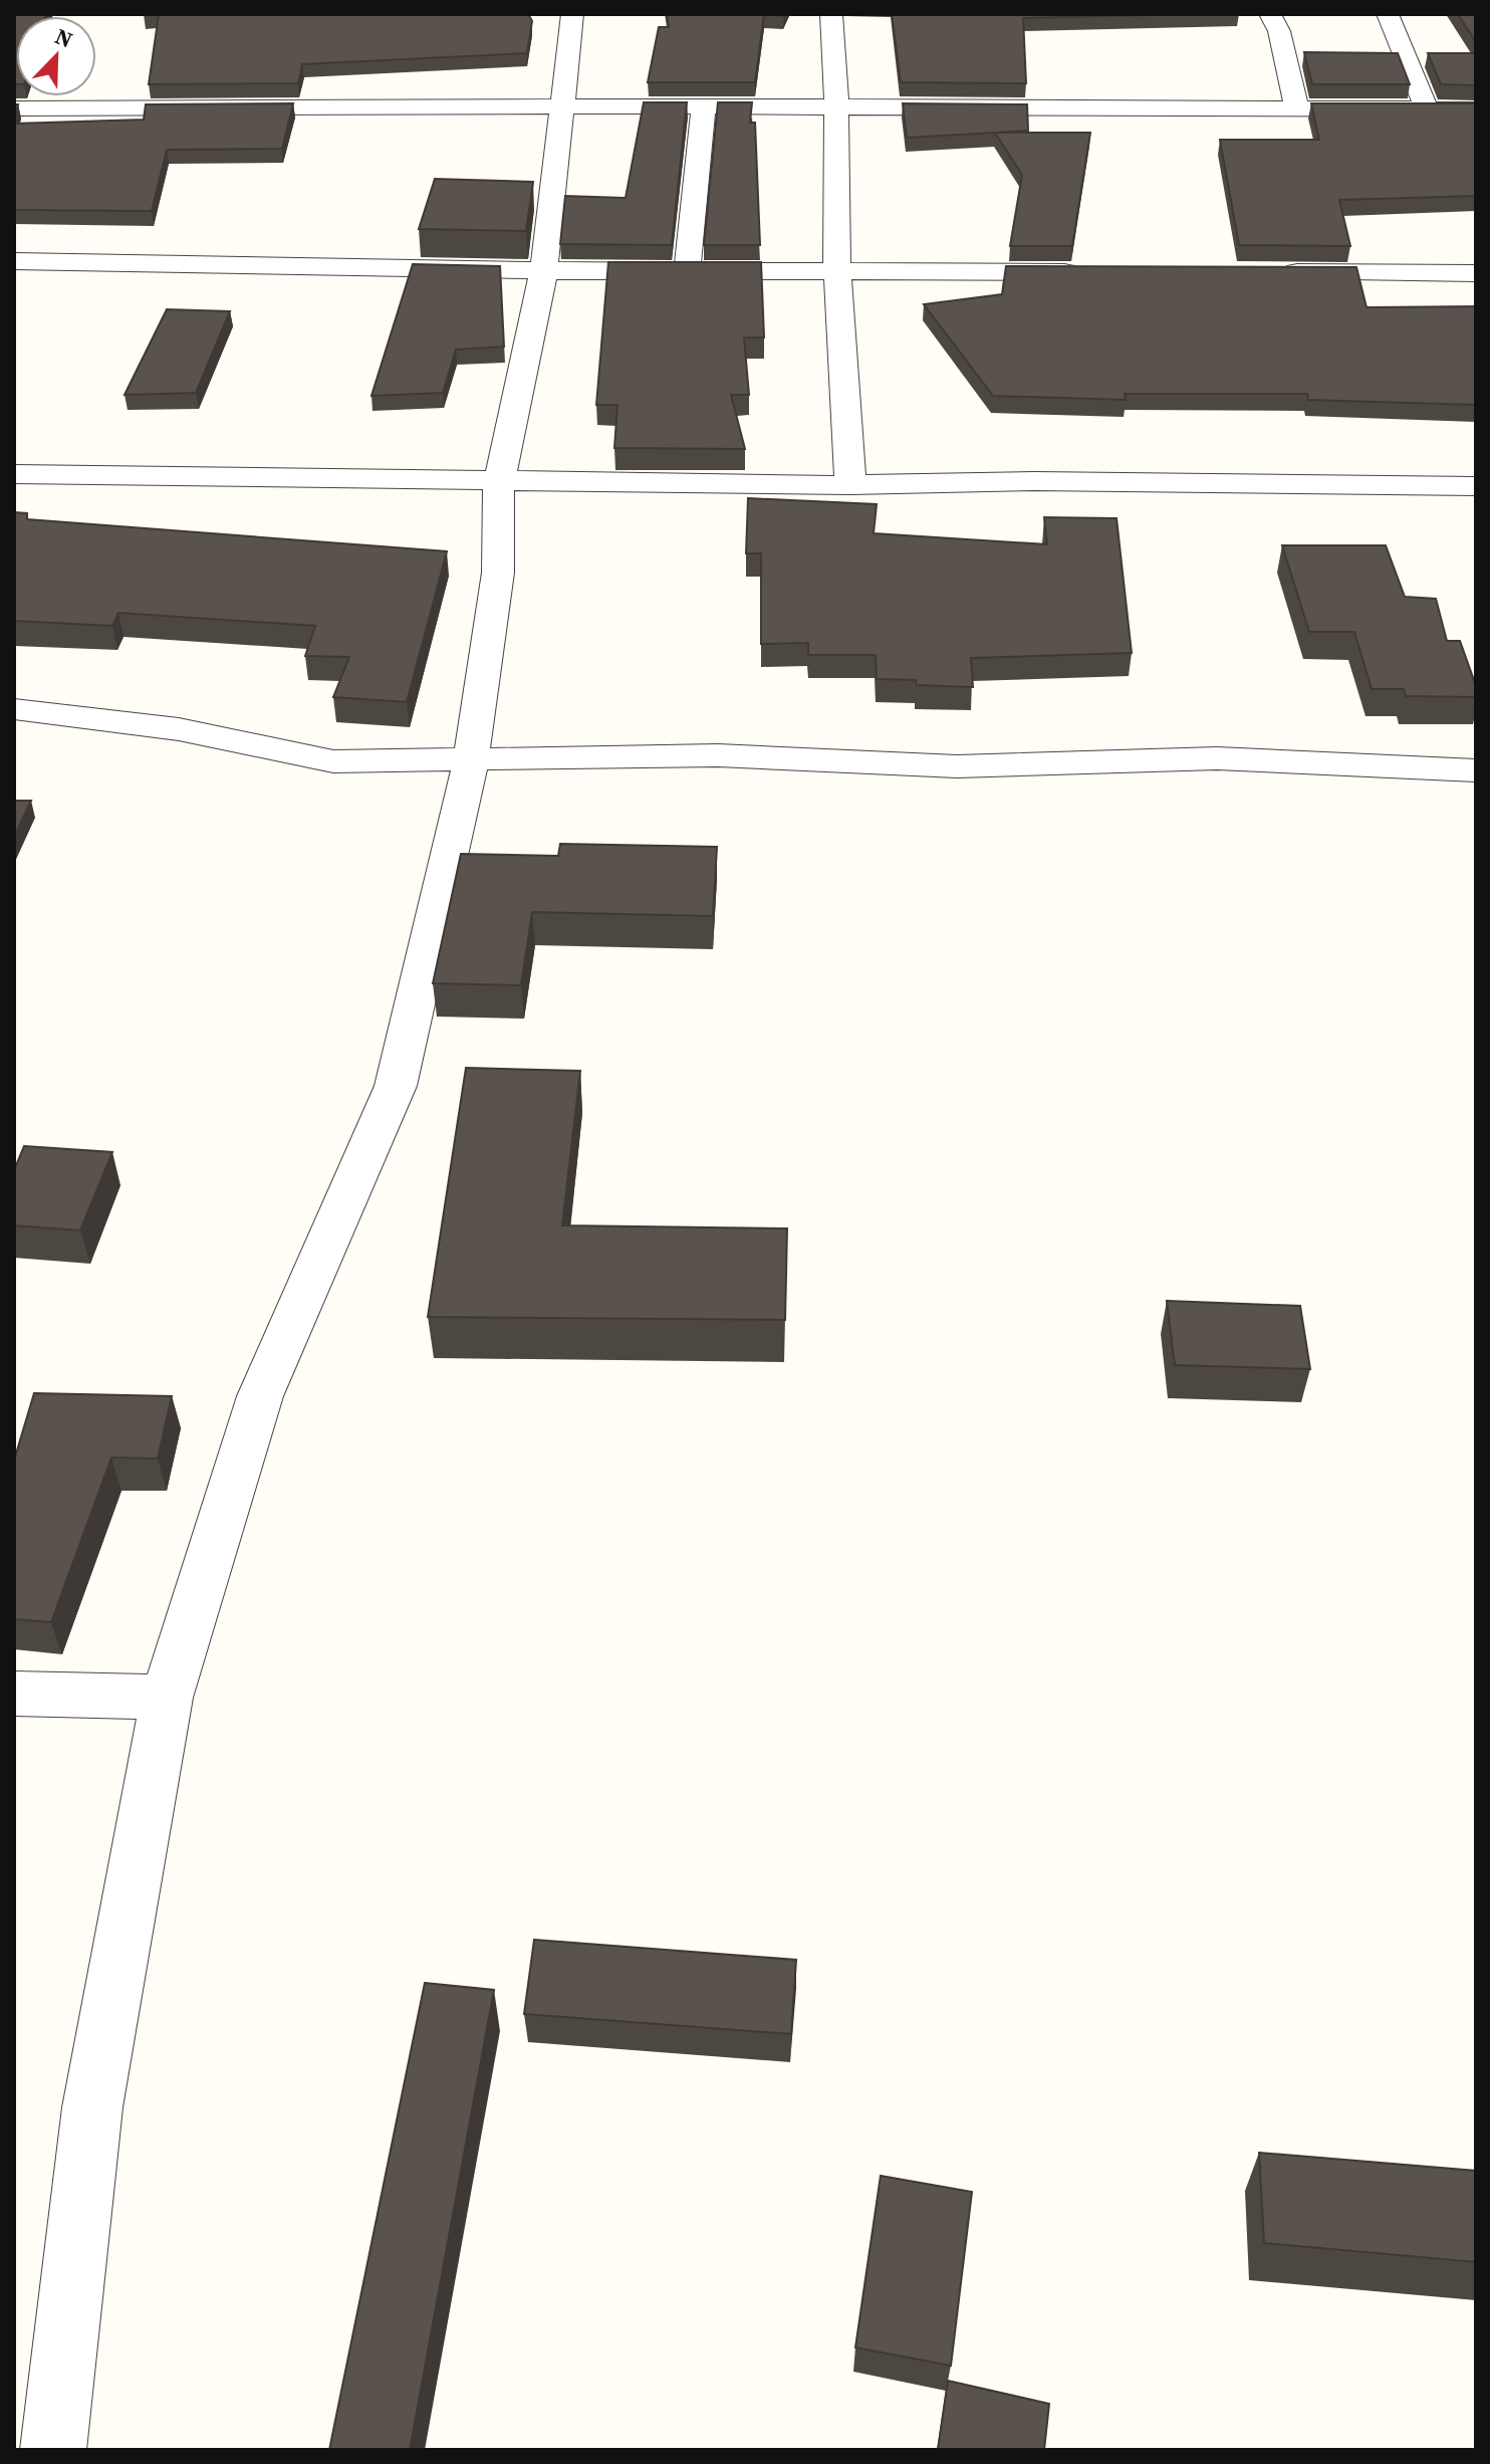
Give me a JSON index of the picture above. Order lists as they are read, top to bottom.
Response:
{
  "north": "top right"
}
